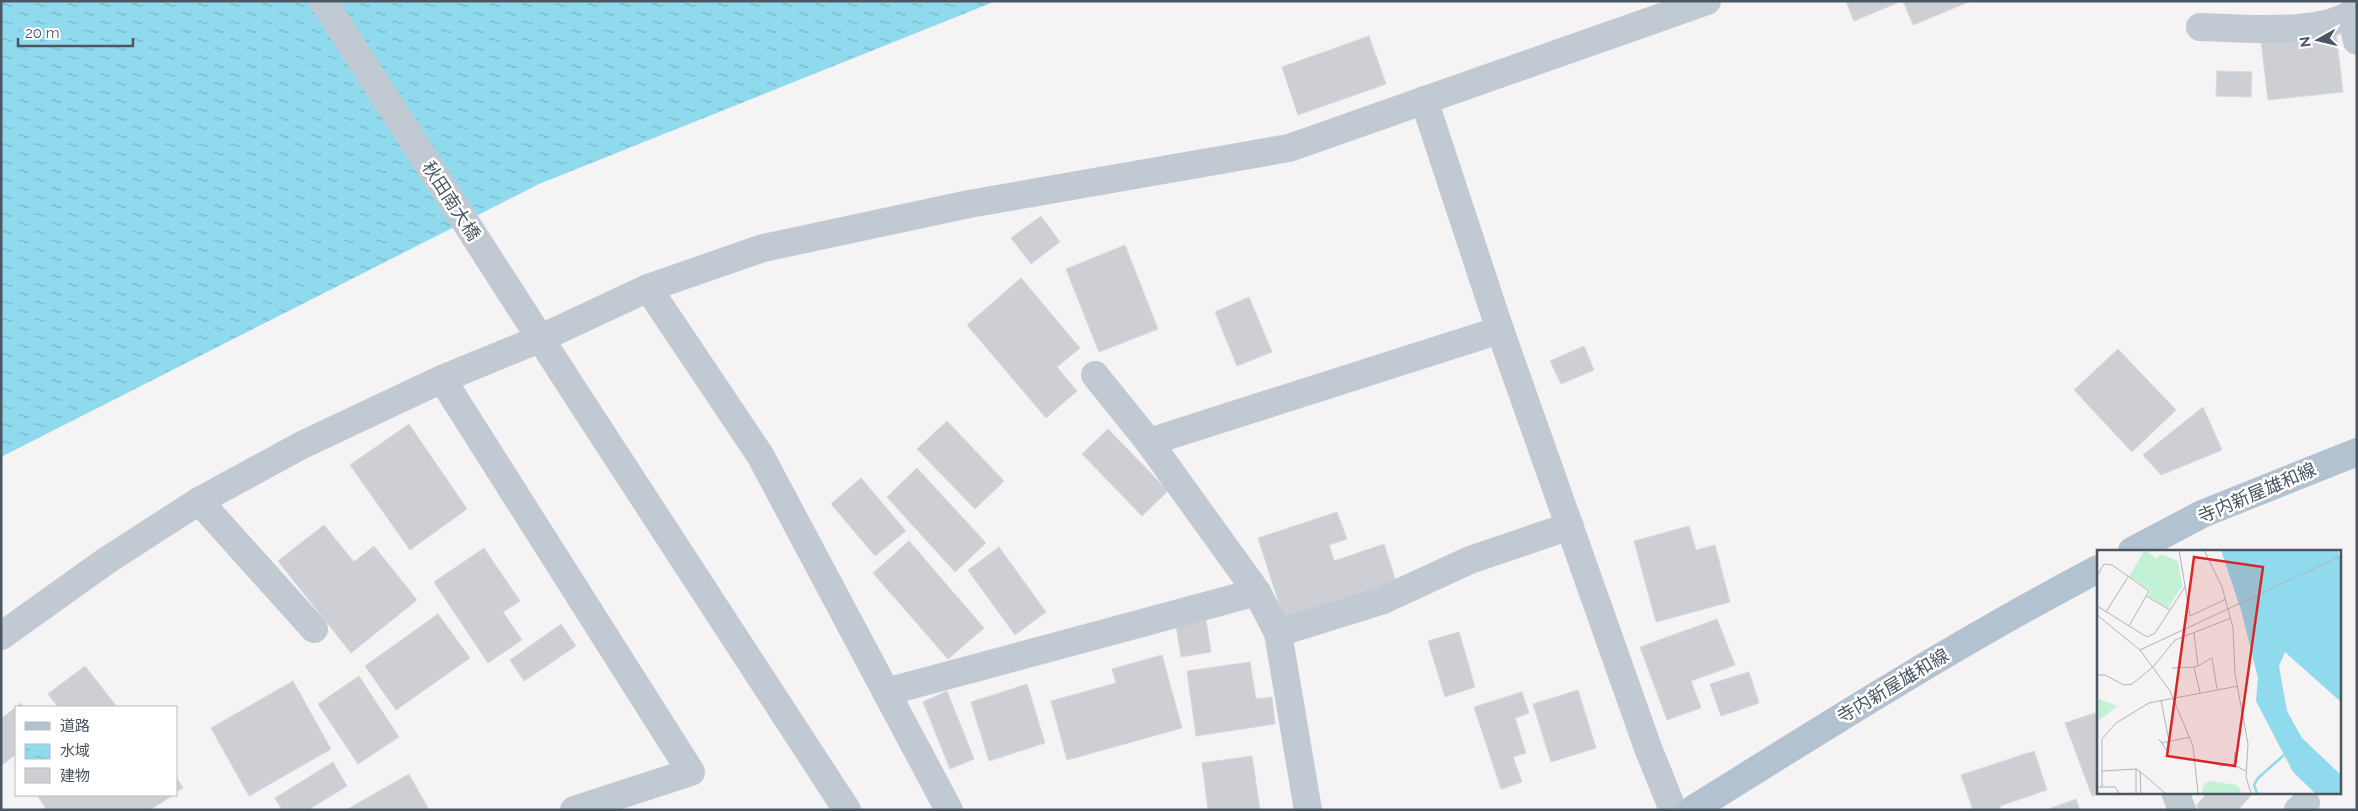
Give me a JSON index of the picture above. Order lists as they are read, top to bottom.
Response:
{
  "streets": {
    "main road": ["寺内新屋雄和線"],
    "street": ["秋田南大橋"]
  },
  "legend": ["道路", "水域", "建物"],
  "scale_bar": "20 m",
  "north": "left"
}
